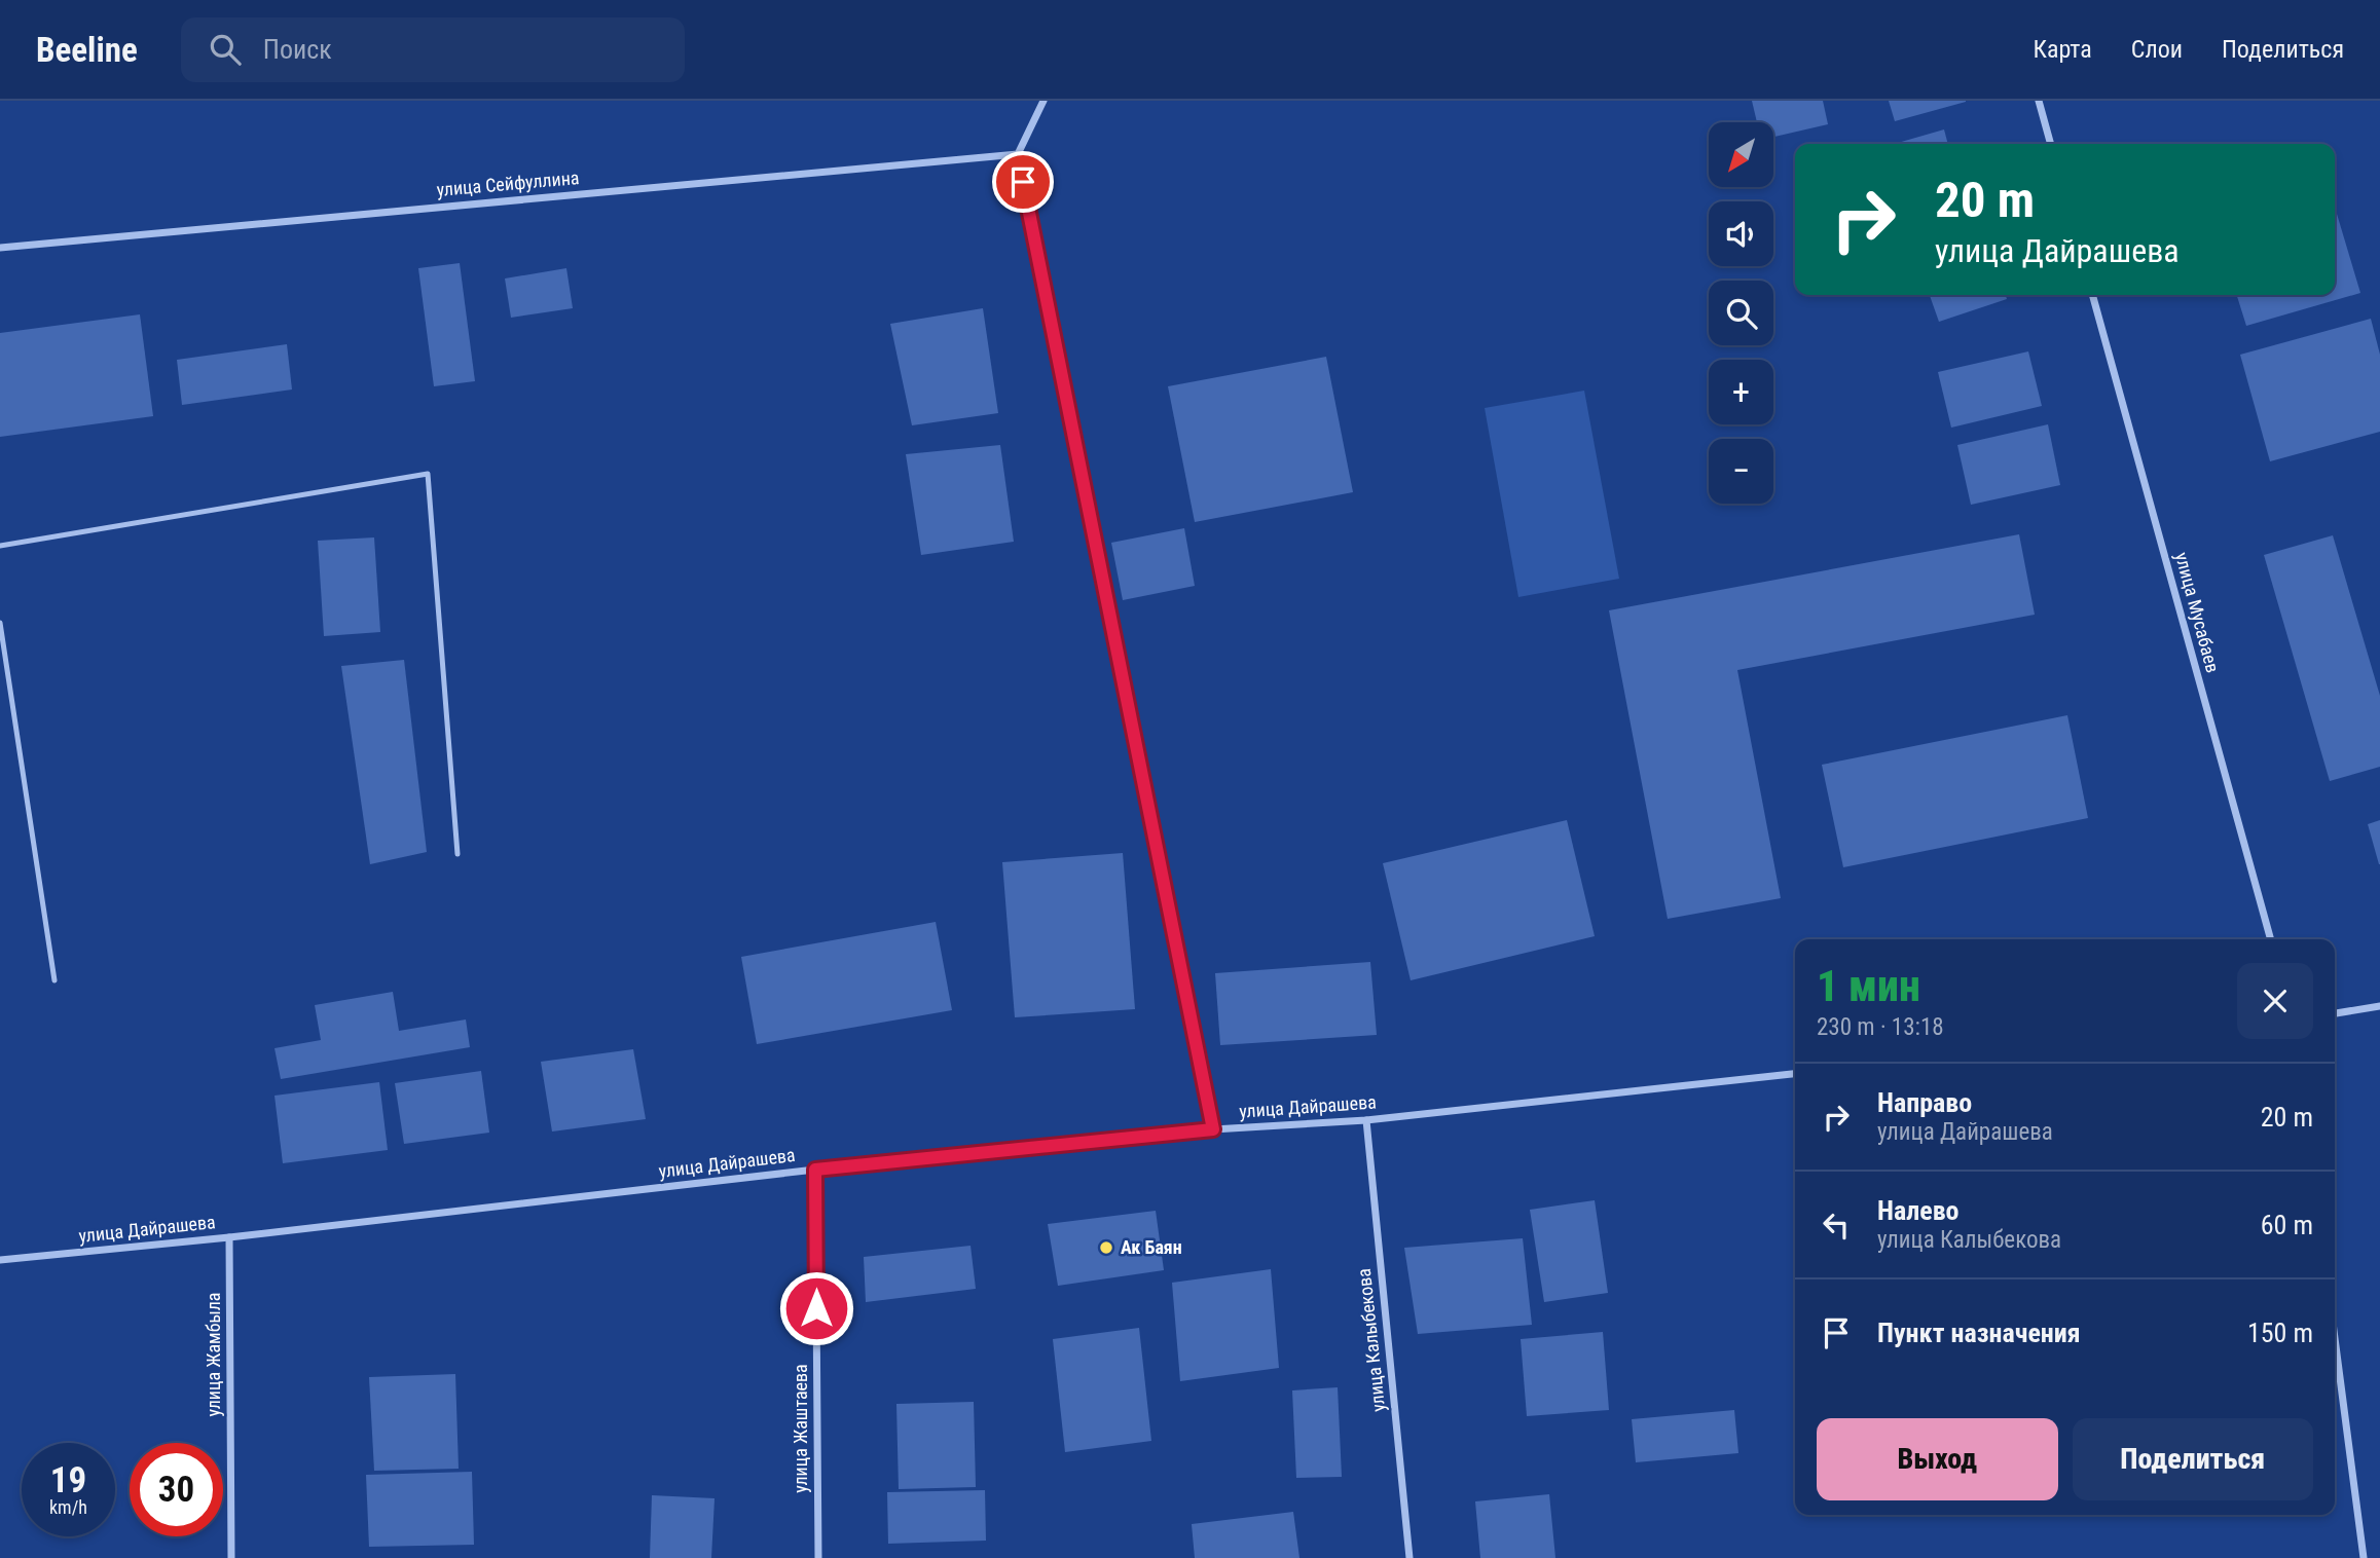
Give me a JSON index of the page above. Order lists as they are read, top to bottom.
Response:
{
  "streets": {
    "street": [
      "улица Сейфуллина",
      "улица Мусабаев",
      "улица Дайрашева",
      "улица Калыбекова",
      "улица Жамбыла",
      "улица Жаштаева"
    ]
  },
  "crossings": [
    ["улица Дайрашева", "улица Калыбекова"],
    ["улица Дайрашева", "улица Жамбыла"],
    ["улица Дайрашева", "улица Жаштаева"]
  ],
  "places": ["Ак Баян"],
  "north": "bottom left",
  "page": {
    "header": "Beeline",
    "search": "Поиск",
    "nav": ["Карта", "Слои", "Поделиться"],
    "map_buttons": ["+", "−"],
    "turn": ["20 m", "улица Дайрашева"],
    "heading": ["1 мин", "230 m · 13:18"],
    "list": [
      {
        "name": "Направо",
        "note": "улица Дайрашева",
        "value": "20 m"
      },
      {
        "name": "Налево",
        "note": "улица Калыбекова",
        "value": "60 m"
      },
      {
        "name": "Пункт назначения",
        "value": "150 m"
      }
    ],
    "buttons": ["Выход", "Поделиться"],
    "speed": "19 km/h",
    "limit": "30"
  }
}
